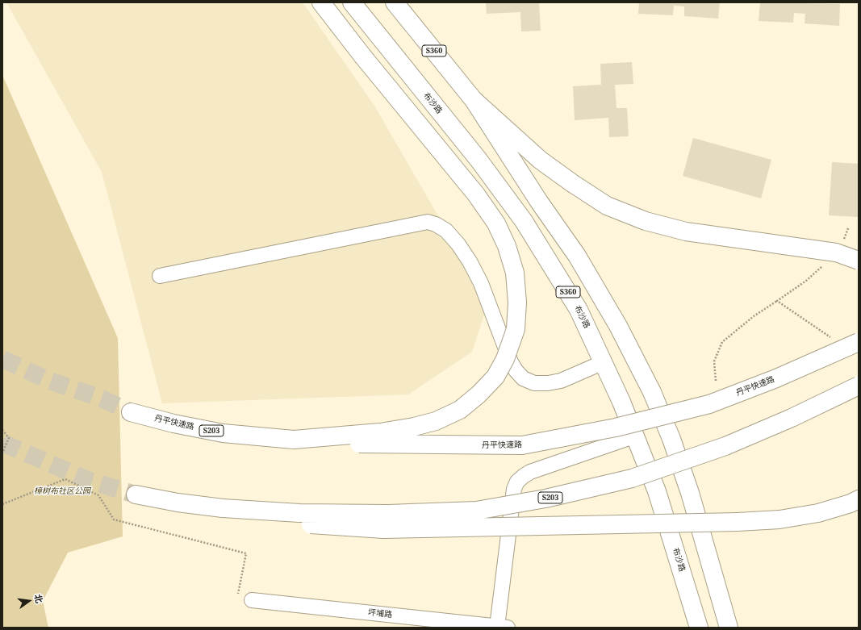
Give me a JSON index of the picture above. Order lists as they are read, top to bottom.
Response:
{
  "streets": {
    "main road": [
      "S360",
      "布沙路",
      "丹平快速路",
      "S203"
    ],
    "street": ["坪埔路"]
  },
  "parks": ["樟树布社区公园"],
  "north": "right"
}
